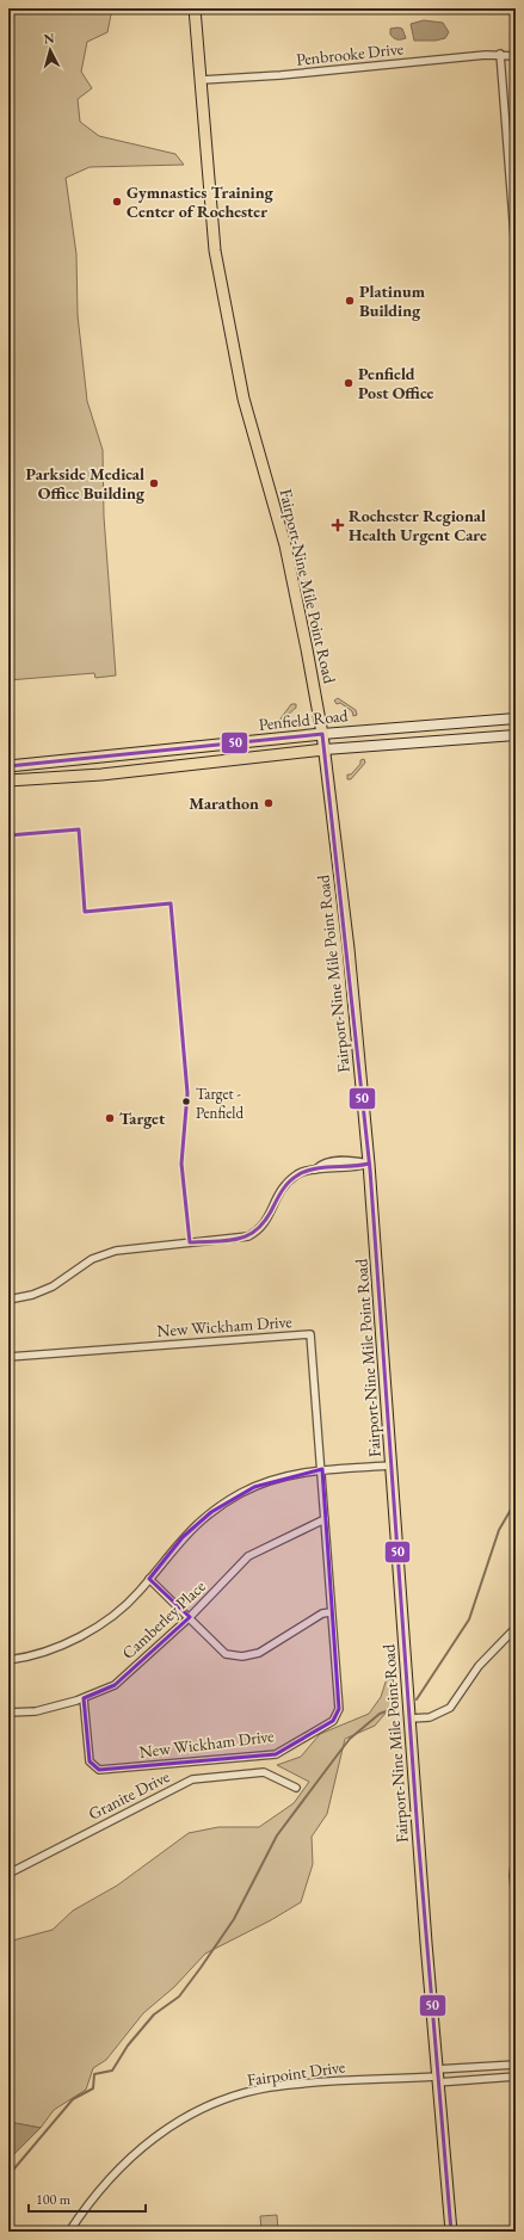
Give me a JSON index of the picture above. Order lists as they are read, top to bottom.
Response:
{
  "streets": {
    "main road": ["Fairport-Nine Mile Point Road", "Penfield Road"],
    "street": [
      "Penbrooke Drive",
      "New Wickham Drive",
      "Camberley Place",
      "Granite Drive",
      "Fairpoint Drive"
    ]
  },
  "crossings": [
    ["Penbrooke Drive", "Fairport-Nine Mile Point Road"],
    ["Fairport-Nine Mile Point Road", "Penfield Road"],
    ["Fairport-Nine Mile Point Road", "Fairpoint Drive"],
    ["New Wickham Drive", "Camberley Place"]
  ],
  "places": {
    "other": [
      "Gymnastics Training Center of Rochester",
      "Platinum Building",
      "Penfield Post Office",
      "Parkside Medical Office Building",
      "Marathon",
      "Target - Penfield",
      "Target"
    ],
    "health": ["Rochester Regional Health Urgent Care"]
  },
  "lines": ["transit line 50"],
  "scale_bar": "100 m",
  "north": "top"
}
